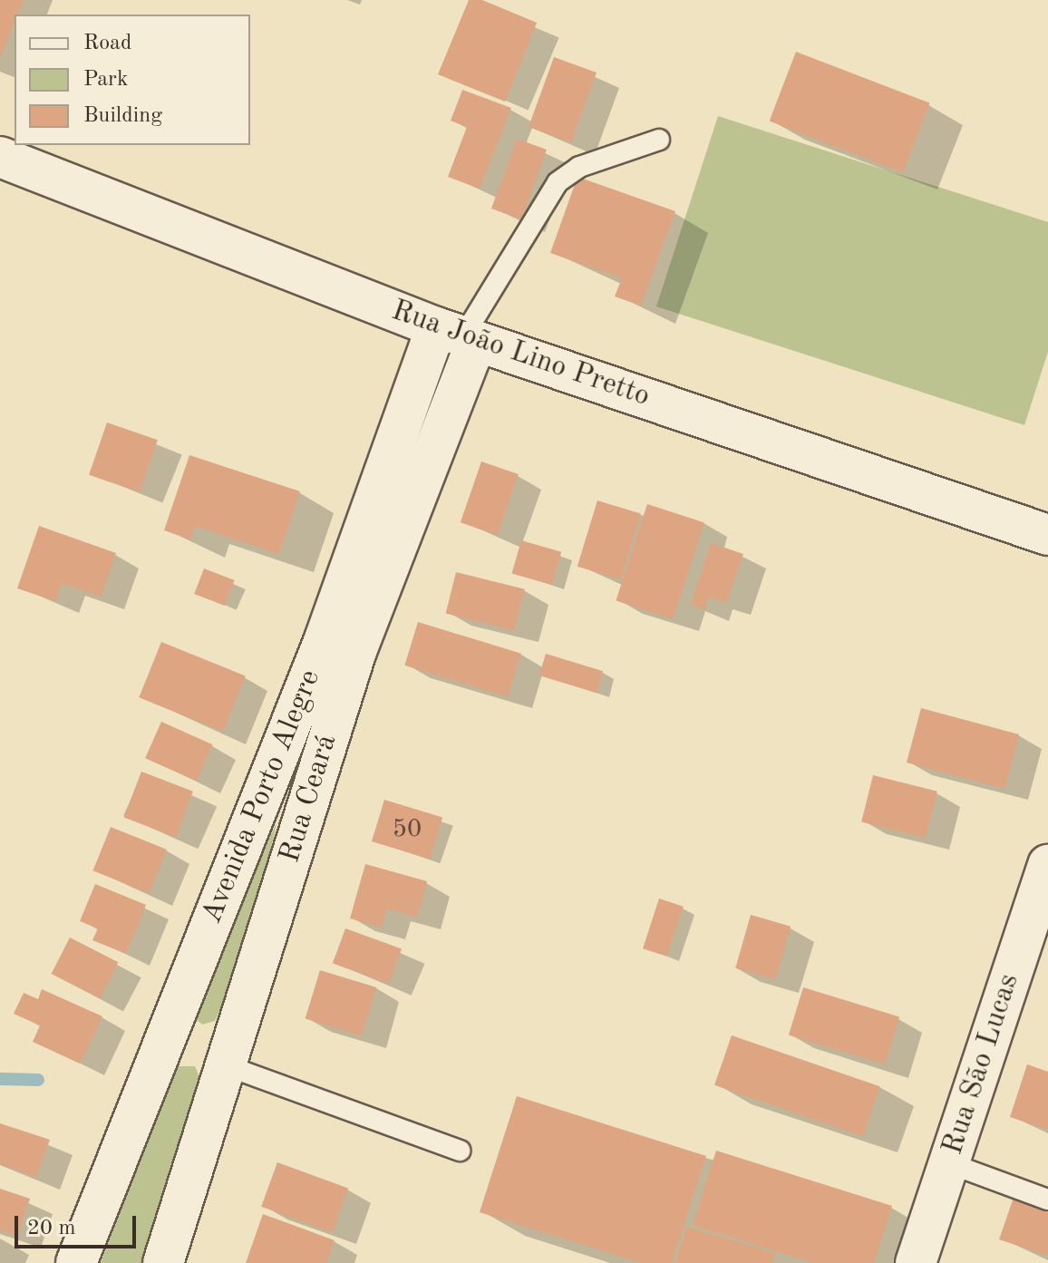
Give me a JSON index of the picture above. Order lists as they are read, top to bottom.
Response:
{
  "streets": {
    "street": [
      "Rua João Lino Pretto",
      "Avenida Porto Alegre",
      "Rua Ceará",
      "Rua São Lucas"
    ]
  },
  "crossings": [
    ["Rua João Lino Pretto", "Rua Ceará"],
    ["Avenida Porto Alegre", "Rua Ceará"]
  ],
  "house_numbers": ["50"],
  "legend": ["Road", "Park", "Building"],
  "scale_bar": "20 m"
}
